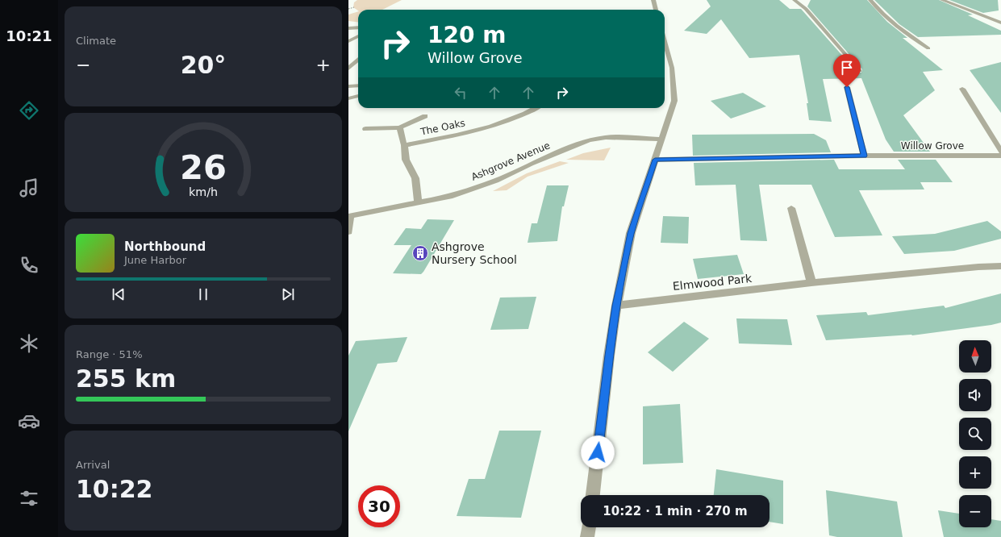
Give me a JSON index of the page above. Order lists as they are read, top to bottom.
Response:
{
  "streets": {
    "street": [
      "The Oaks",
      "Willow Grove",
      "Ashgrove Avenue",
      "Elmwood Park"
    ]
  },
  "places": {
    "building": ["Ashgrove Nursery School"]
  },
  "north": "top",
  "page": {
    "tabs": "10:21",
    "tile": [
      "Climate",
      ["Range · 51%", "255 km"],
      ["Arrival", "10:22"]
    ],
    "turn": ["120 m", "Willow Grove"],
    "heat": ["−", "20°", "+"],
    "song": ["Northbound", "June Harbor"],
    "map_buttons": ["+", "−"],
    "limit": "30",
    "trip": "10:22 · 1 min · 270 m",
    "gauge": ["26", "km/h"]
  }
}
